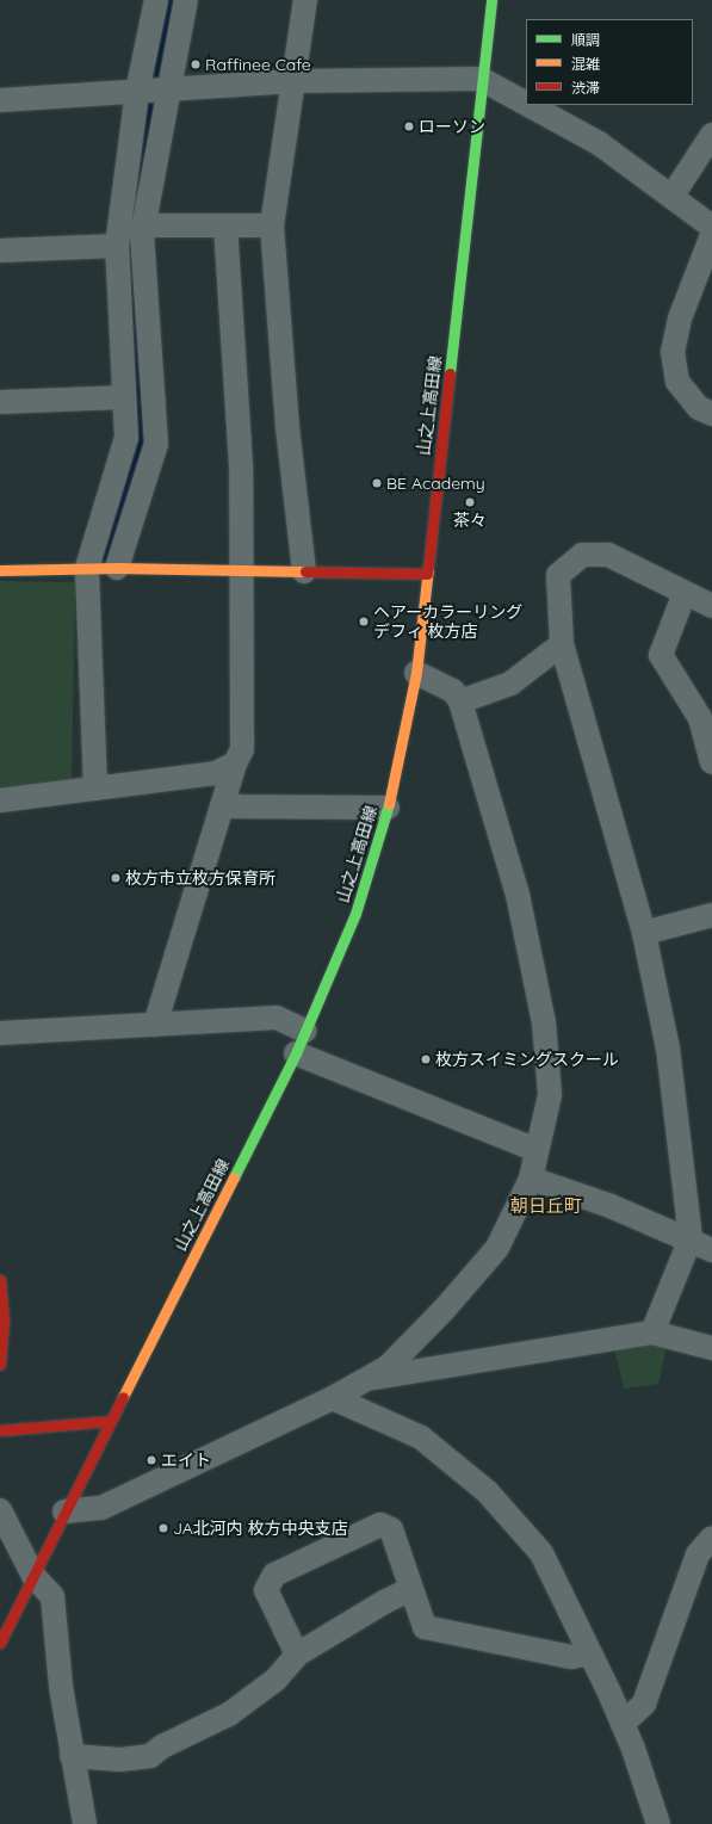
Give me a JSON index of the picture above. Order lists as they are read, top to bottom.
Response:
{
  "streets": {
    "street": ["山之上高田線"]
  },
  "districts": ["朝日丘町"],
  "places": [
    "Raffinee Cafe",
    "ローソン",
    "BE Academy",
    "茶々",
    "ヘアーカラーリング デフィ 枚方店",
    "枚方市立枚方保育所",
    "枚方スイミングスクール",
    "エイト",
    "JA北河内 枚方中央支店"
  ],
  "legend": ["順調", "混雑", "渋滞"]
}
